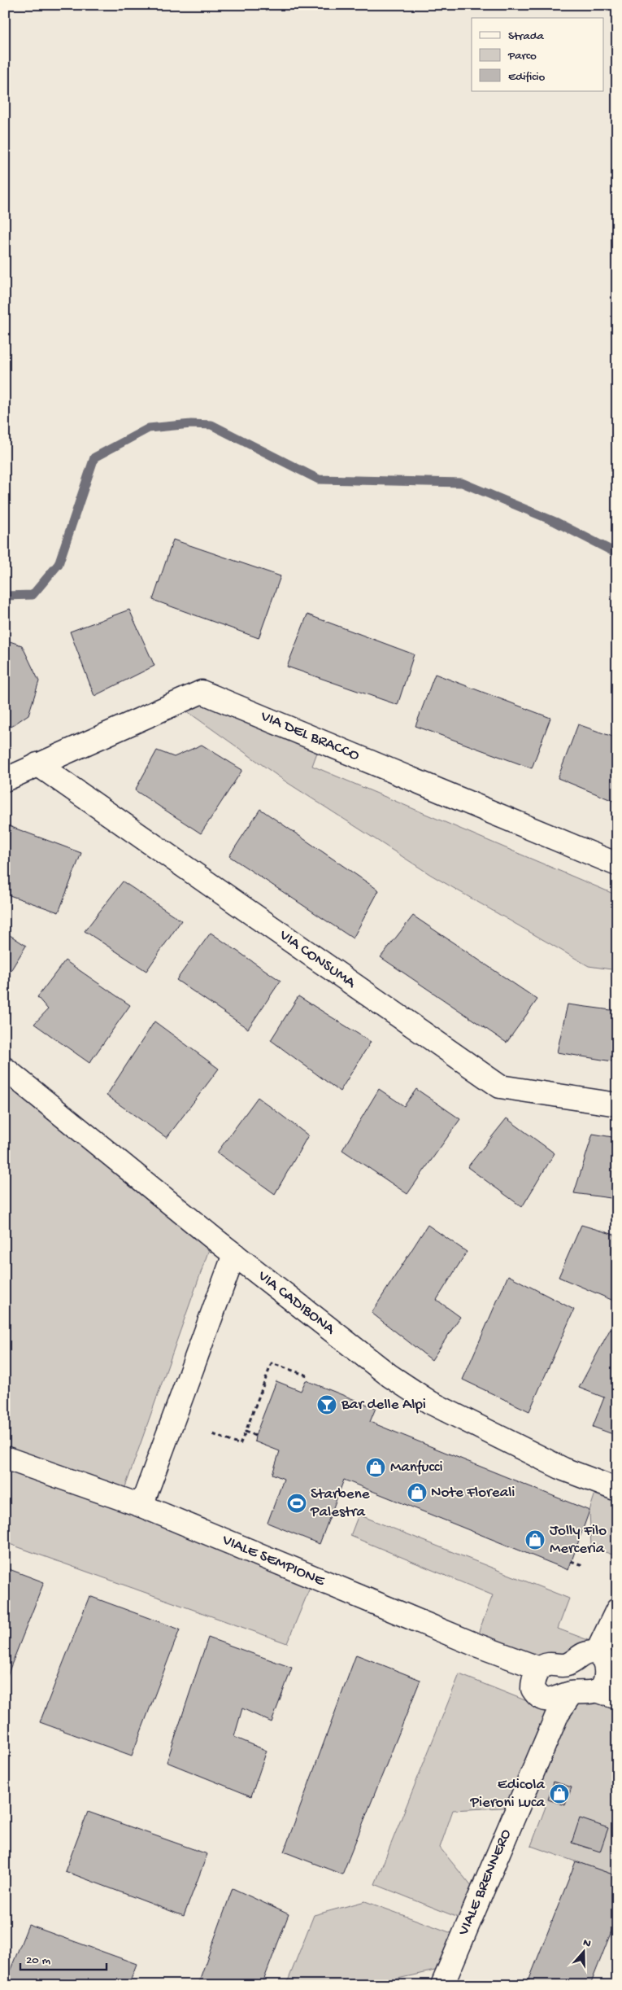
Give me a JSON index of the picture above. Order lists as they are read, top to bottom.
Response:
{
  "streets": {
    "street": [
      "VIA DEL BRACCO",
      "VIA CONSUMA",
      "VIA CADIBONA",
      "VIALE SEMPIONE",
      "VIALE BRENNERO"
    ]
  },
  "crossings": [
    ["VIA DEL BRACCO", "VIA CONSUMA"]
  ],
  "places": {
    "bar": ["Bar delle Alpi"],
    "shop": [
      "Manfucci",
      "Note Floreali",
      "Jolly Filo Merceria",
      "Edicola Pieroni Luca"
    ],
    "sports": ["Starbene Palestra"]
  },
  "legend": ["Strada", "Parco", "Edificio"],
  "scale_bar": "20 m",
  "north": "top"
}
